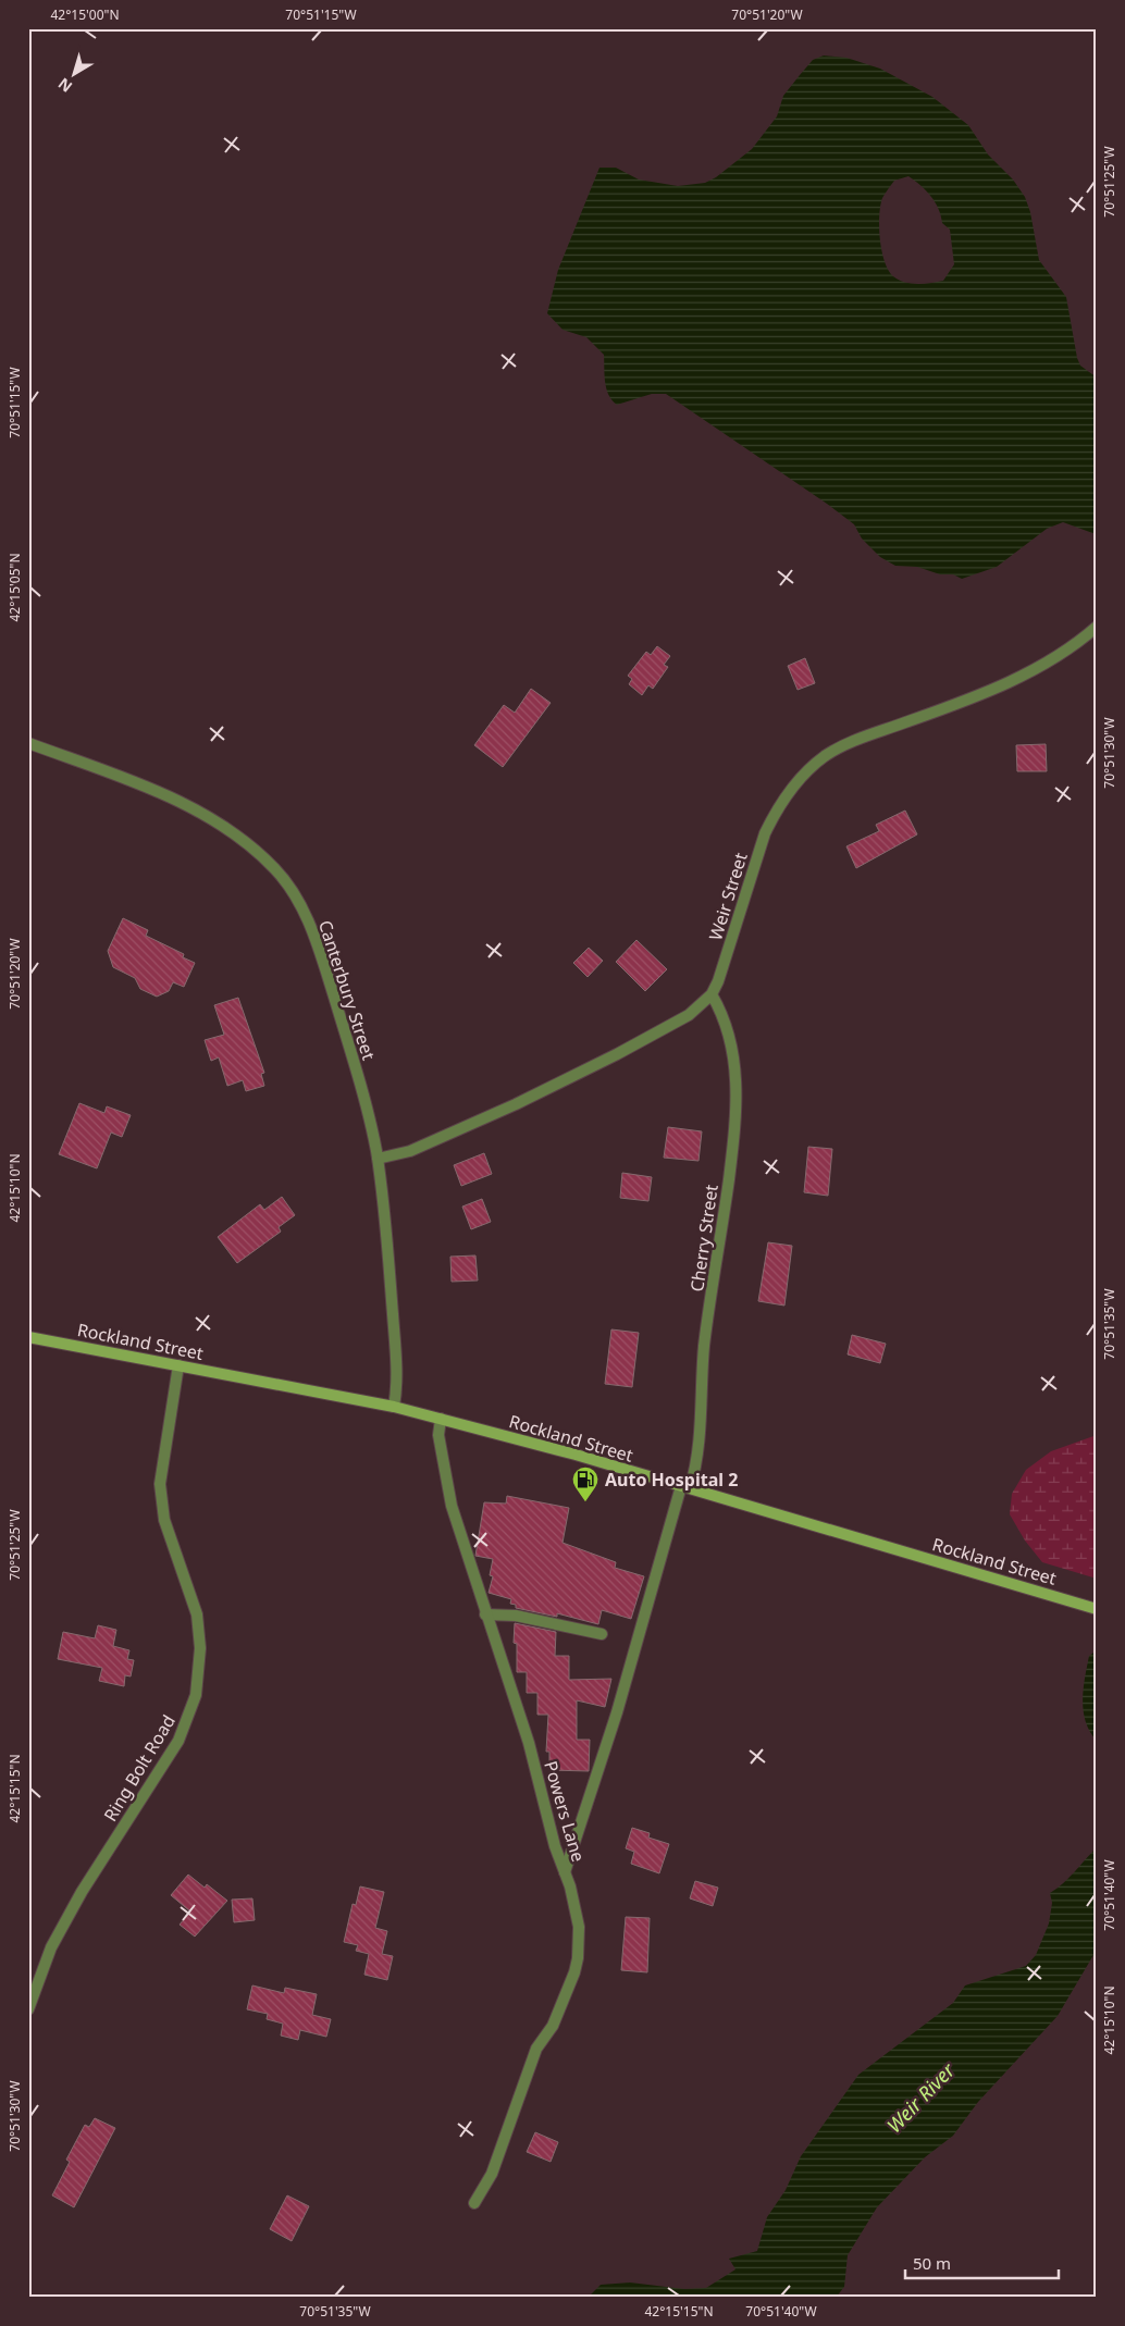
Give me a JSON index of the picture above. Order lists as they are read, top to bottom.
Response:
{
  "streets": {
    "main road": ["Rockland Street"],
    "street": [
      "Weir Street",
      "Canterbury Street",
      "Cherry Street",
      "Ring Bolt Road",
      "Powers Lane"
    ]
  },
  "crossings": [
    ["Weir Street", "Canterbury Street"],
    ["Weir Street", "Cherry Street"],
    ["Canterbury Street", "Rockland Street"],
    ["Cherry Street", "Rockland Street"],
    ["Cherry Street", "Powers Lane"],
    ["Rockland Street", "Ring Bolt Road"],
    ["Rockland Street", "Powers Lane"]
  ],
  "water": ["Weir River"],
  "places": {
    "fuel station": ["Auto Hospital 2"]
  },
  "scale_bar": "50 m",
  "north": "bottom left",
  "coordinates": [
    "42°15'00\"N",
    "70°51'15\"W",
    "70°51'20\"W",
    "70°51'25\"W",
    "42°15'05\"N",
    "70°51'30\"W",
    "42°15'10\"N",
    "70°51'35\"W",
    "42°15'15\"N",
    "70°51'40\"W"
  ]
}
